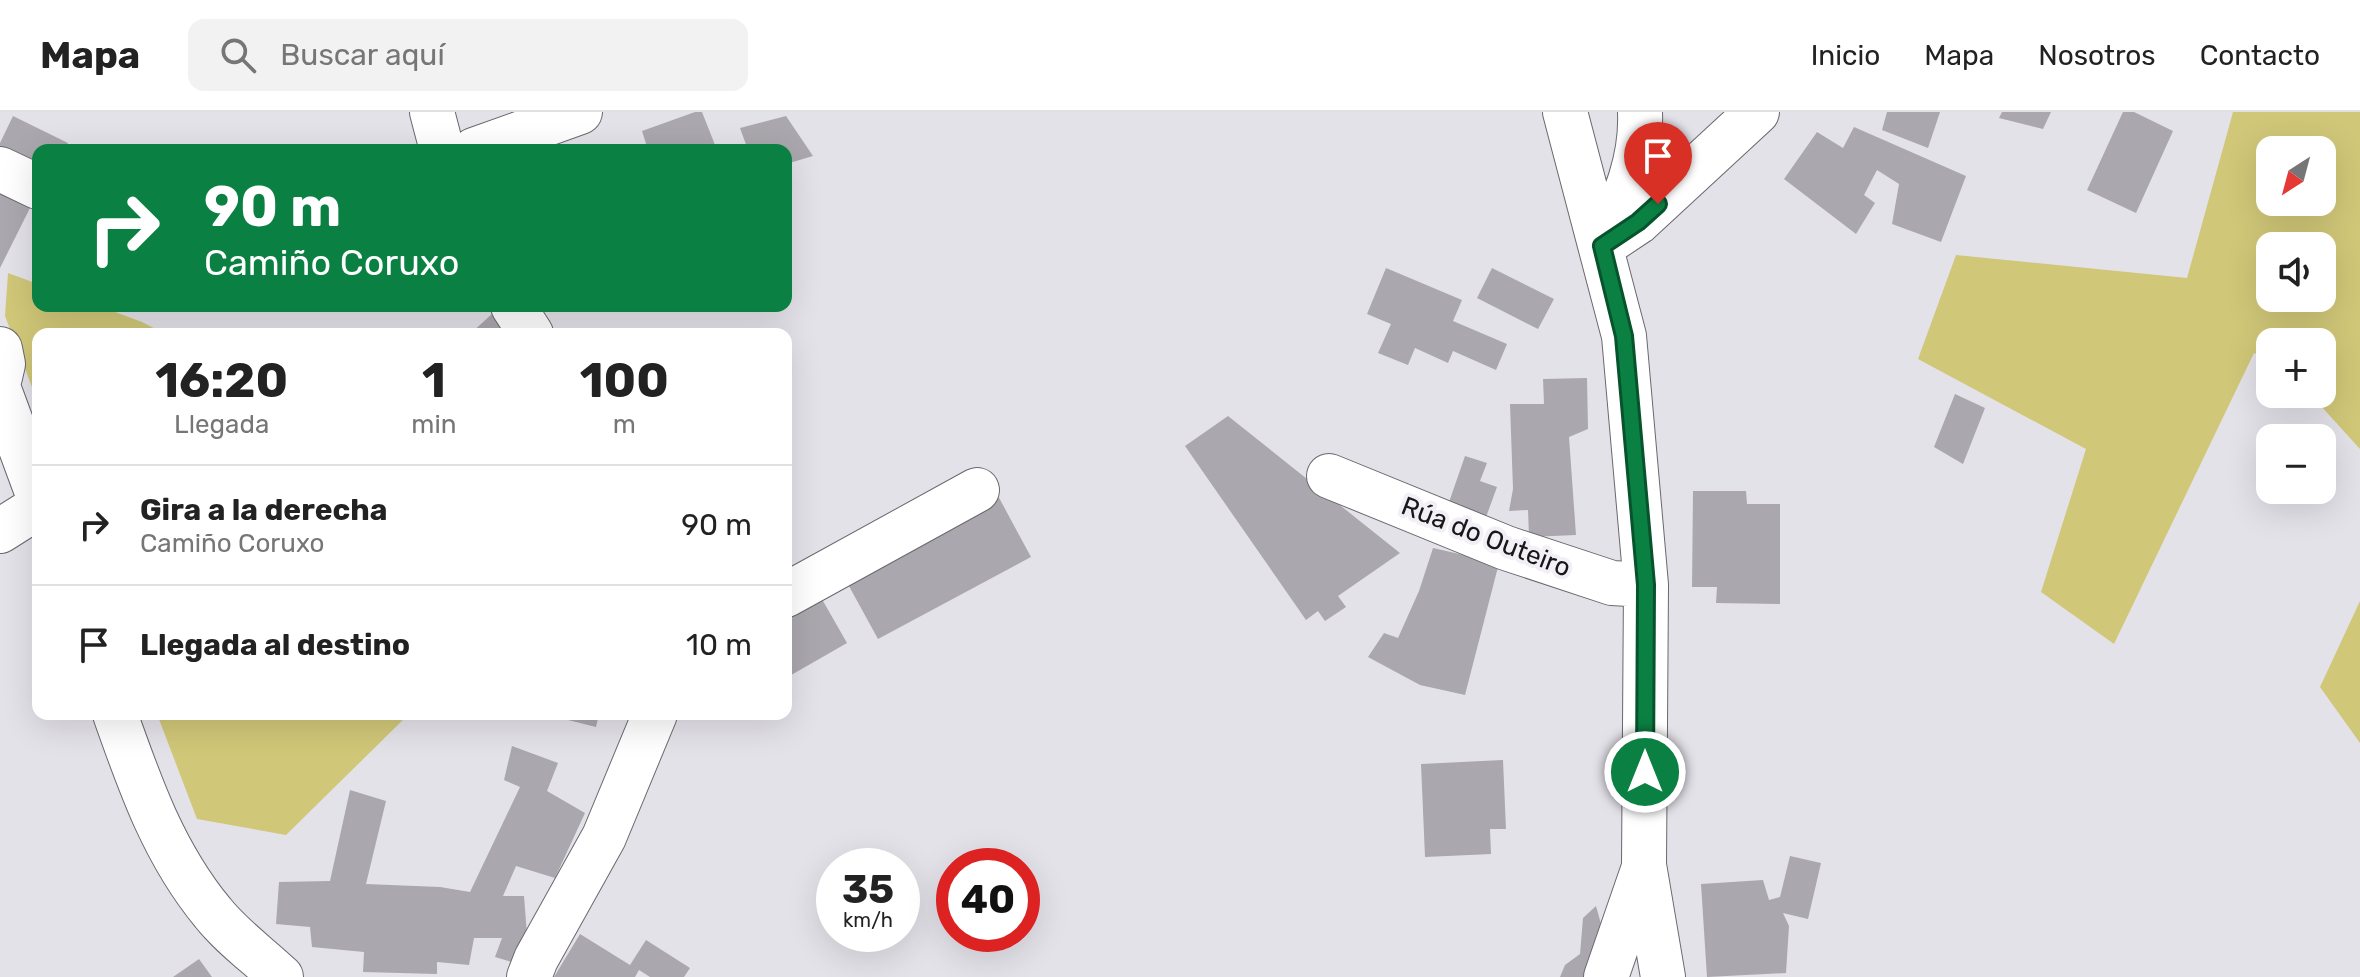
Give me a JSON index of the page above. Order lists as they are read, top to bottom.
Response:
{
  "streets": {
    "street": ["Rúa do Outeiro"]
  },
  "north": "bottom left",
  "page": {
    "header": "Mapa",
    "search": "Buscar aquí",
    "nav": [
      "Inicio",
      "Mapa",
      "Nosotros",
      "Contacto"
    ],
    "map_buttons": ["+", "−"],
    "turn": ["90 m", "Camiño Coruxo"],
    "eta": [
      "16:20",
      "Llegada",
      "1",
      "min",
      "100",
      "m"
    ],
    "list": [
      {
        "name": "Gira a la derecha",
        "note": "Camiño Coruxo",
        "value": "90 m"
      },
      {
        "name": "Llegada al destino",
        "value": "10 m"
      }
    ],
    "speed": "35 km/h",
    "limit": "40"
  }
}
